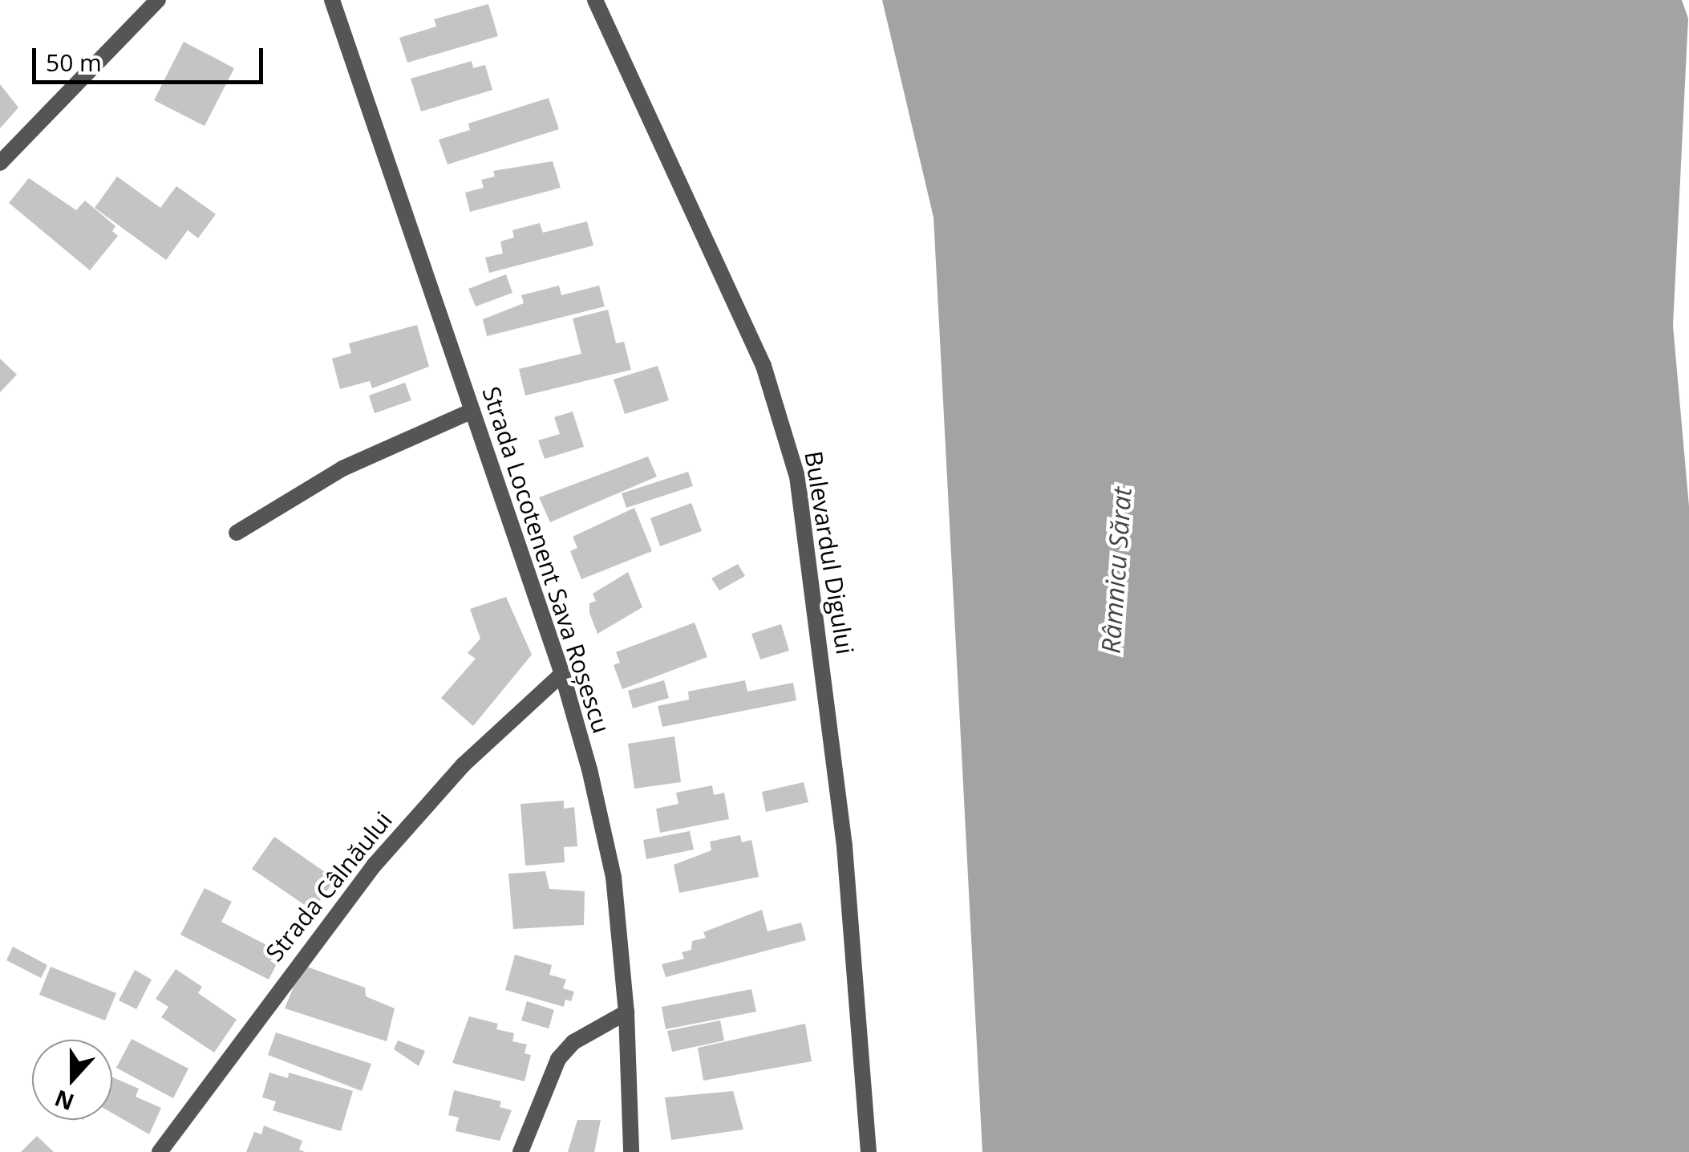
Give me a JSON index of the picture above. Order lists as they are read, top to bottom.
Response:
{
  "streets": {
    "street": ["Bulevardul Digului", "Strada Locotenent Sava Roșescu", "Strada Câlnăului"]
  },
  "crossings": [
    ["Strada Locotenent Sava Roșescu", "Strada Câlnăului"]
  ],
  "water": ["Râmnicu Sărat"],
  "scale_bar": "50 m",
  "north": "bottom"
}
